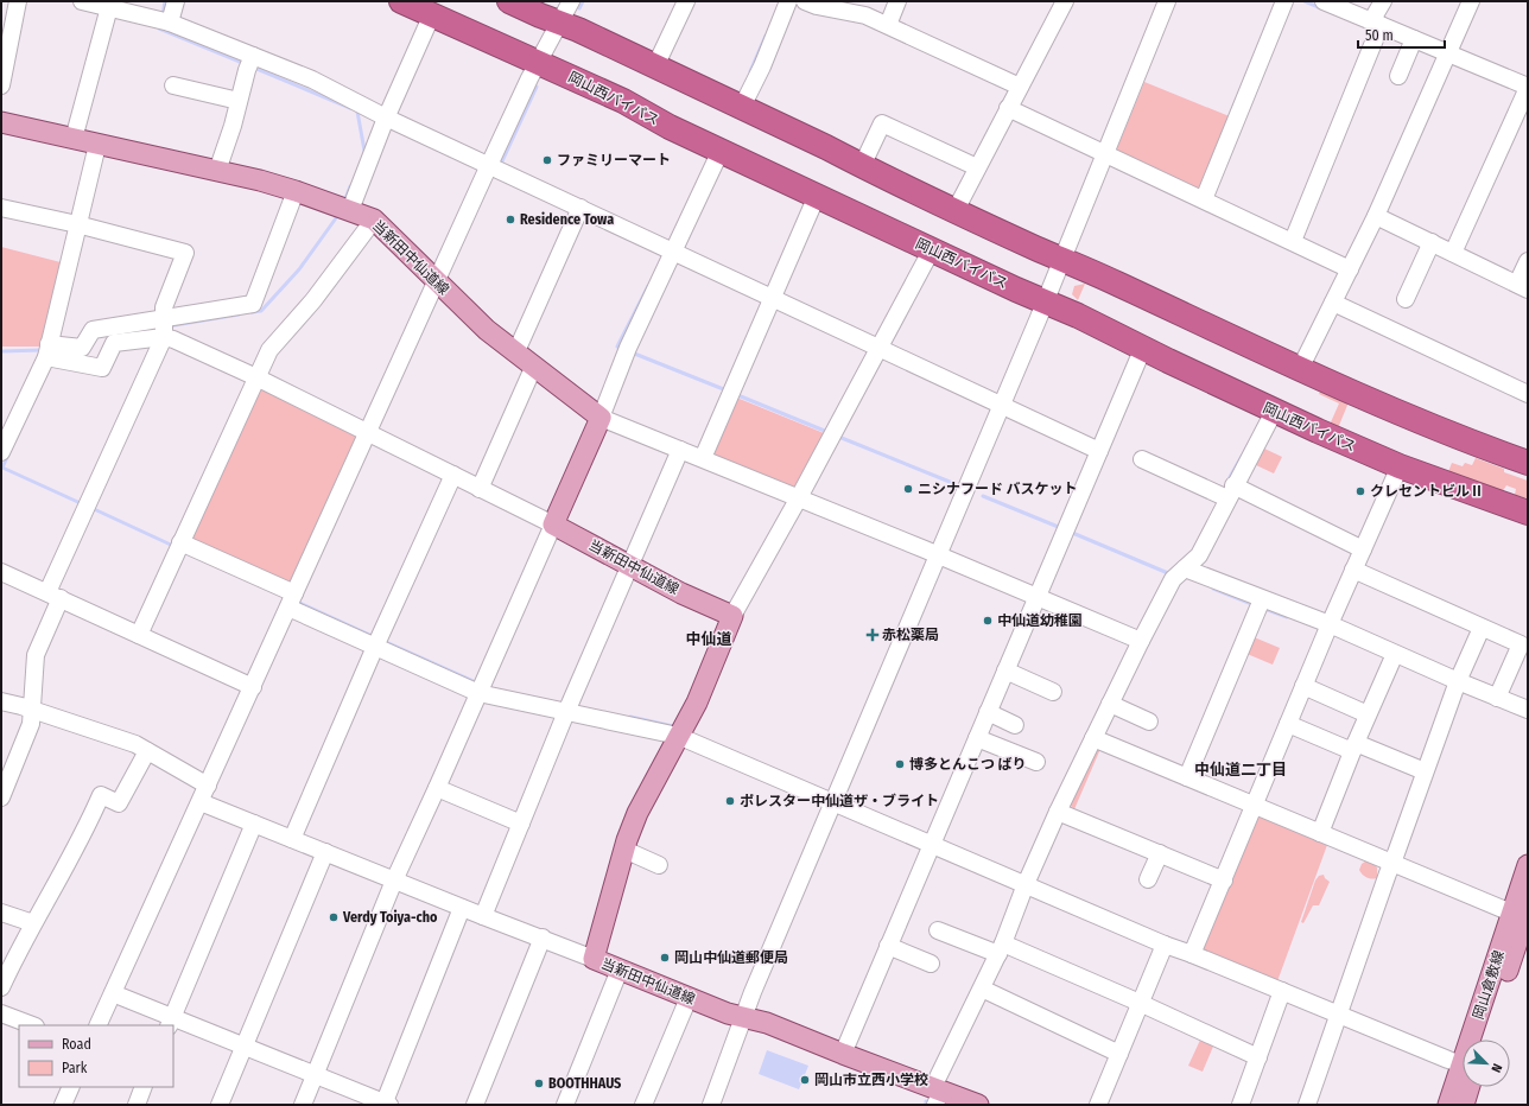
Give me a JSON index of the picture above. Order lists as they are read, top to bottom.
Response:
{
  "streets": {
    "highway": ["岡山西バイパス"],
    "main road": ["当新田中仙道線", "岡山倉敷線"]
  },
  "districts": ["中仙道", "中仙道二丁目"],
  "places": {
    "other": [
      "ファミリーマート",
      "Residence Towa",
      "ニシナフード バスケット",
      "クレセントビルⅡ",
      "中仙道幼稚園",
      "博多とんこつ ばり",
      "ポレスター中仙道ザ・ブライト",
      "Verdy Toiya-cho",
      "岡山中仙道郵便局",
      "岡山市立西小学校",
      "BOOTHHAUS"
    ],
    "health": ["赤松薬局"]
  },
  "legend": ["Road", "Park"],
  "scale_bar": "50 m",
  "north": "bottom right"
}
